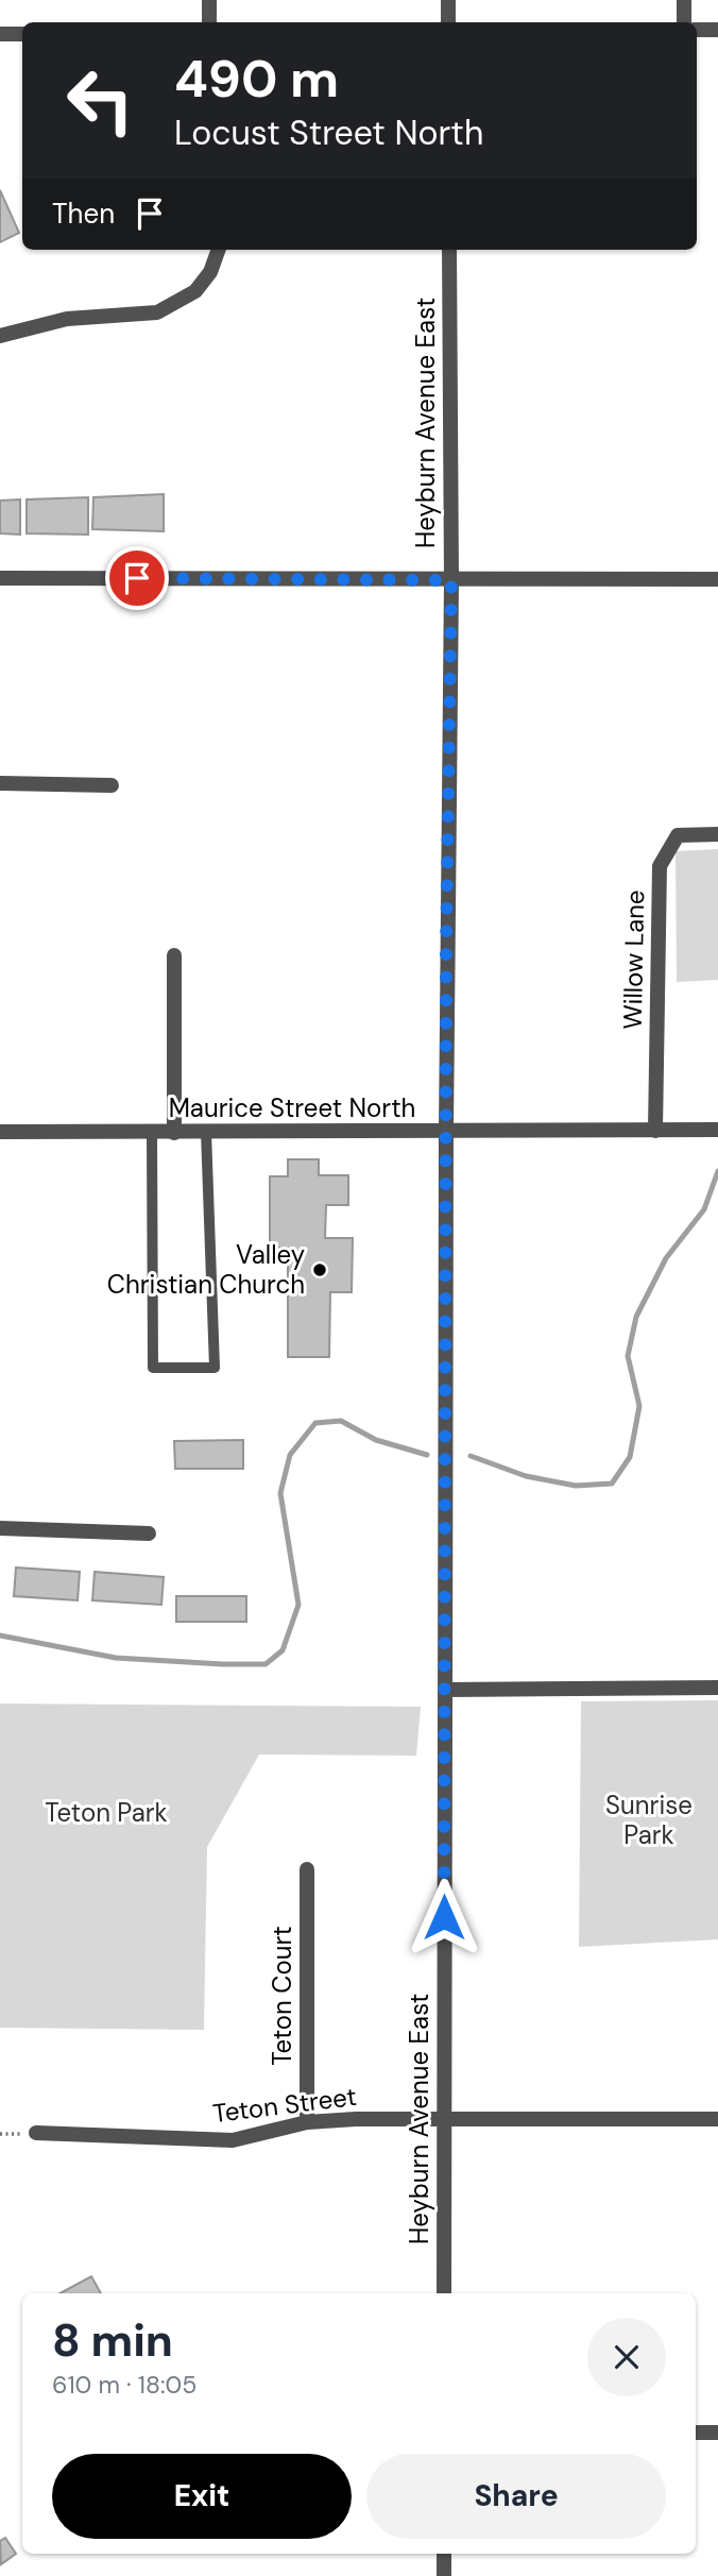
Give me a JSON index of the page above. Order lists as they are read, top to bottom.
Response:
{
  "streets": {
    "street": [
      "Heyburn Avenue East",
      "Willow Lane",
      "Maurice Street North",
      "Teton Court",
      "Teton Street"
    ]
  },
  "crossings": [
    ["Heyburn Avenue East", "Maurice Street North"],
    ["Heyburn Avenue East", "Teton Street"],
    ["Willow Lane", "Maurice Street North"],
    ["Teton Court", "Teton Street"]
  ],
  "parks": ["Sunrise Park", "Teton Park"],
  "places": ["Valley Christian Church"],
  "page": {
    "turn": ["490 m", "Locust Street North"],
    "then": "Then",
    "heading": ["8 min", "610 m · 18:05"],
    "buttons": ["Exit", "Share"]
  }
}
